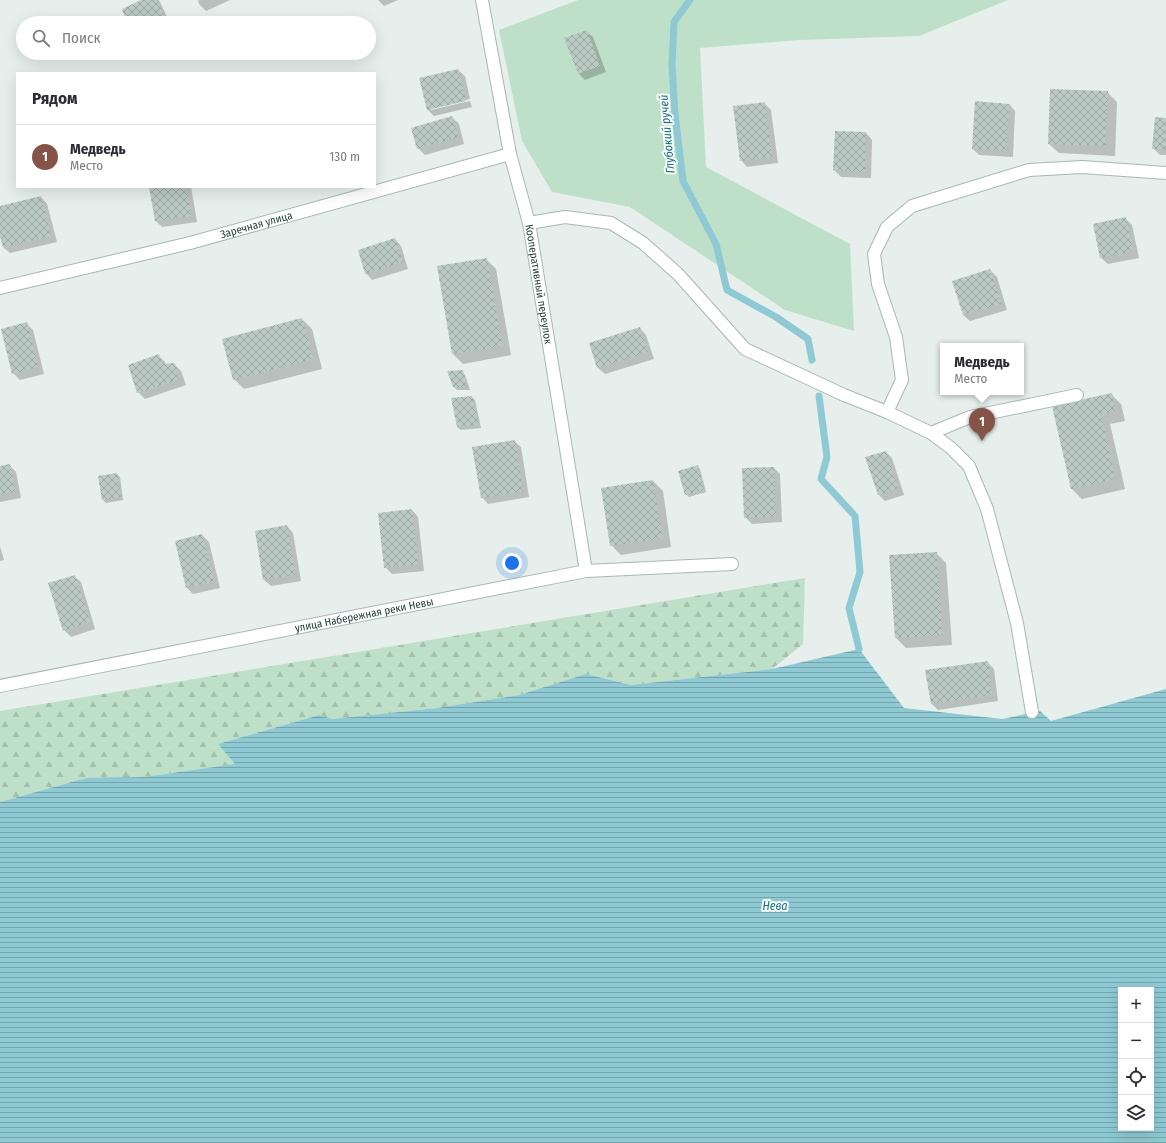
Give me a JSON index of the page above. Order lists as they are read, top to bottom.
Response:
{
  "streets": {
    "street": ["Заречная улица", "Кооперативный переулок", "улица Набережная реки Невы"]
  },
  "crossings": [
    ["Заречная улица", "Кооперативный переулок"],
    ["Кооперативный переулок", "улица Набережная реки Невы"]
  ],
  "water": ["Глубокий ручей", "Нева"],
  "page": {
    "search": "Поиск",
    "heading": "Рядом",
    "list": [
      {
        "mark": "1",
        "name": "Медведь",
        "note": "Место",
        "value": "130 m"
      }
    ],
    "popup": ["Медведь", "Место"],
    "pins": "1",
    "map_buttons": ["+", "−"]
  }
}
